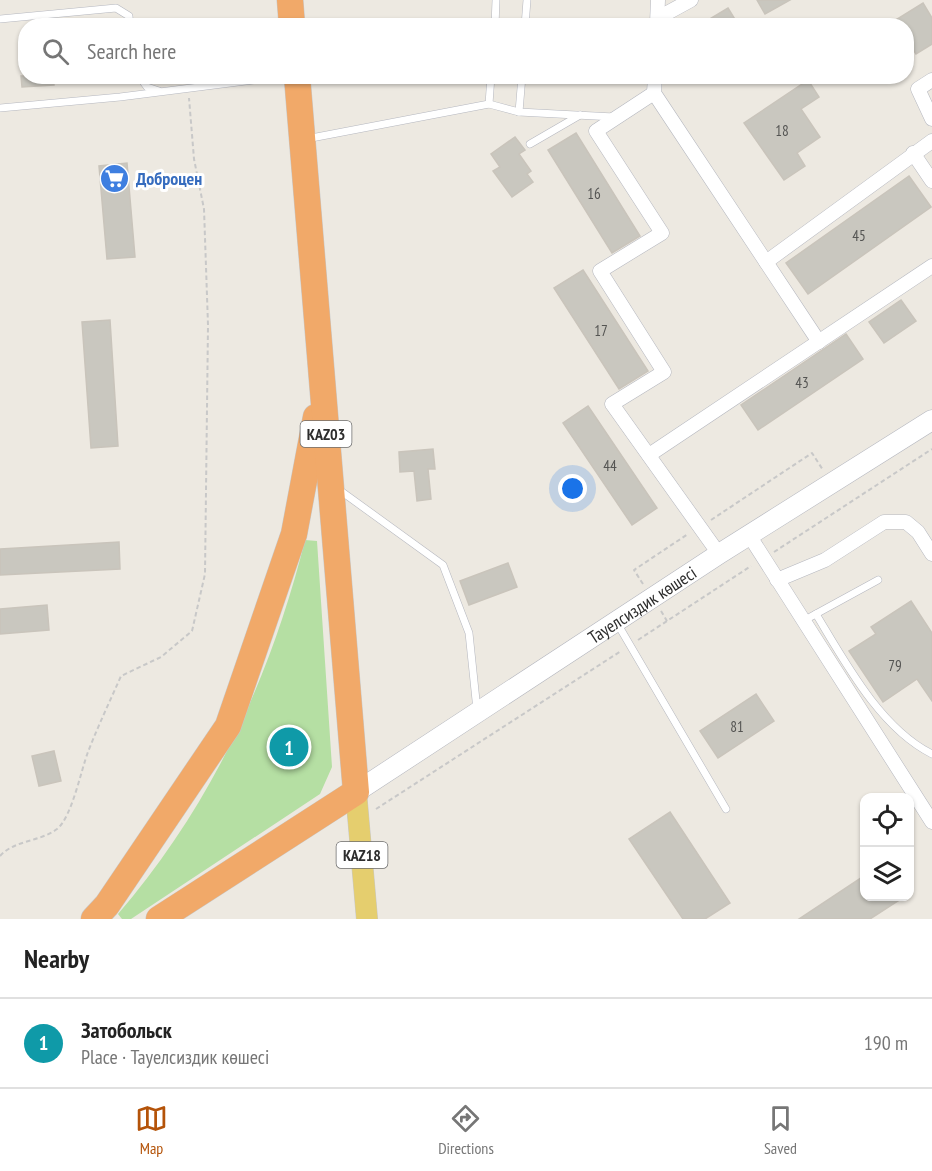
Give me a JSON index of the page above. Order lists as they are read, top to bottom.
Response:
{
  "streets": {
    "highway": ["KАZ03"],
    "main road": ["KAZ18"],
    "street": ["Тауелсиздик көшесі"]
  },
  "crossings": [
    ["KАZ03", "Тауелсиздик көшесі"],
    ["KАZ03", "KAZ18"],
    ["Тауелсиздик көшесі", "KAZ18"]
  ],
  "places": {
    "supermarket": ["Доброцен"]
  },
  "house_numbers": [
    "18",
    "16",
    "45",
    "17",
    "43",
    "44",
    "79",
    "81"
  ],
  "page": {
    "search": "Search here",
    "pins": "1",
    "heading": "Nearby",
    "list": [
      {
        "mark": "1",
        "name": "Затобольск",
        "note": "Place · Тауелсиздик көшесі",
        "value": "190 m"
      }
    ],
    "nav": ["Map", "Directions", "Saved"]
  }
}
